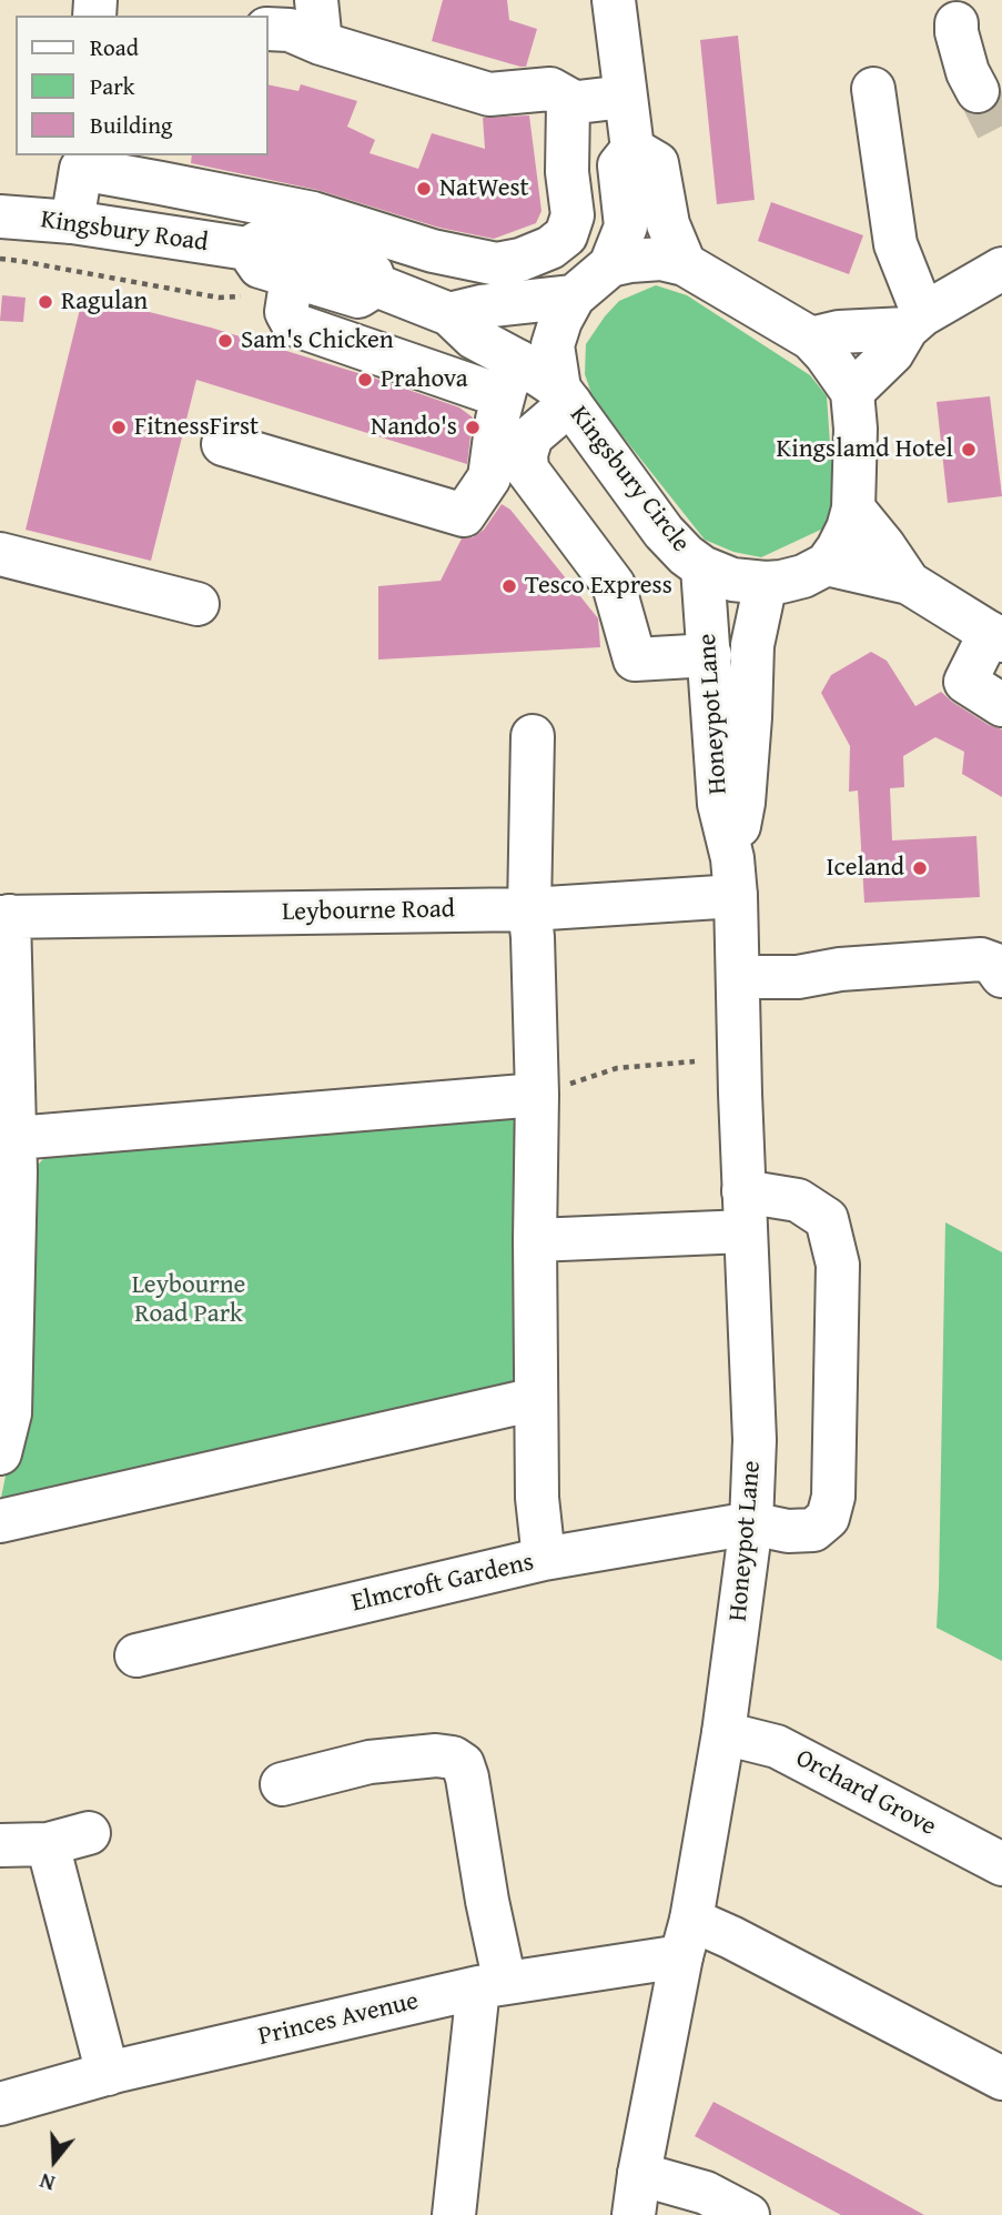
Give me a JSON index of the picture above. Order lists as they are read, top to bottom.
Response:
{
  "streets": {
    "main road": [
      "Kingsbury Road",
      "Kingsbury Circle",
      "Honeypot Lane",
      "Leybourne Road",
      "Elmcroft Gardens",
      "Orchard Grove",
      "Princes Avenue"
    ]
  },
  "crossings": [
    ["Kingsbury Road", "Kingsbury Circle"],
    ["Kingsbury Circle", "Honeypot Lane"],
    ["Honeypot Lane", "Leybourne Road"],
    ["Honeypot Lane", "Elmcroft Gardens"],
    ["Honeypot Lane", "Orchard Grove"],
    ["Honeypot Lane", "Princes Avenue"]
  ],
  "parks": ["Leybourne Road Park"],
  "places": [
    "NatWest",
    "Ragulan",
    "Sam's Chicken",
    "Prahova",
    "FitnessFirst",
    "Nando's",
    "Kingslamd Hotel",
    "Tesco Express",
    "Iceland"
  ],
  "legend": ["Road", "Park", "Building"],
  "north": "bottom"
}
